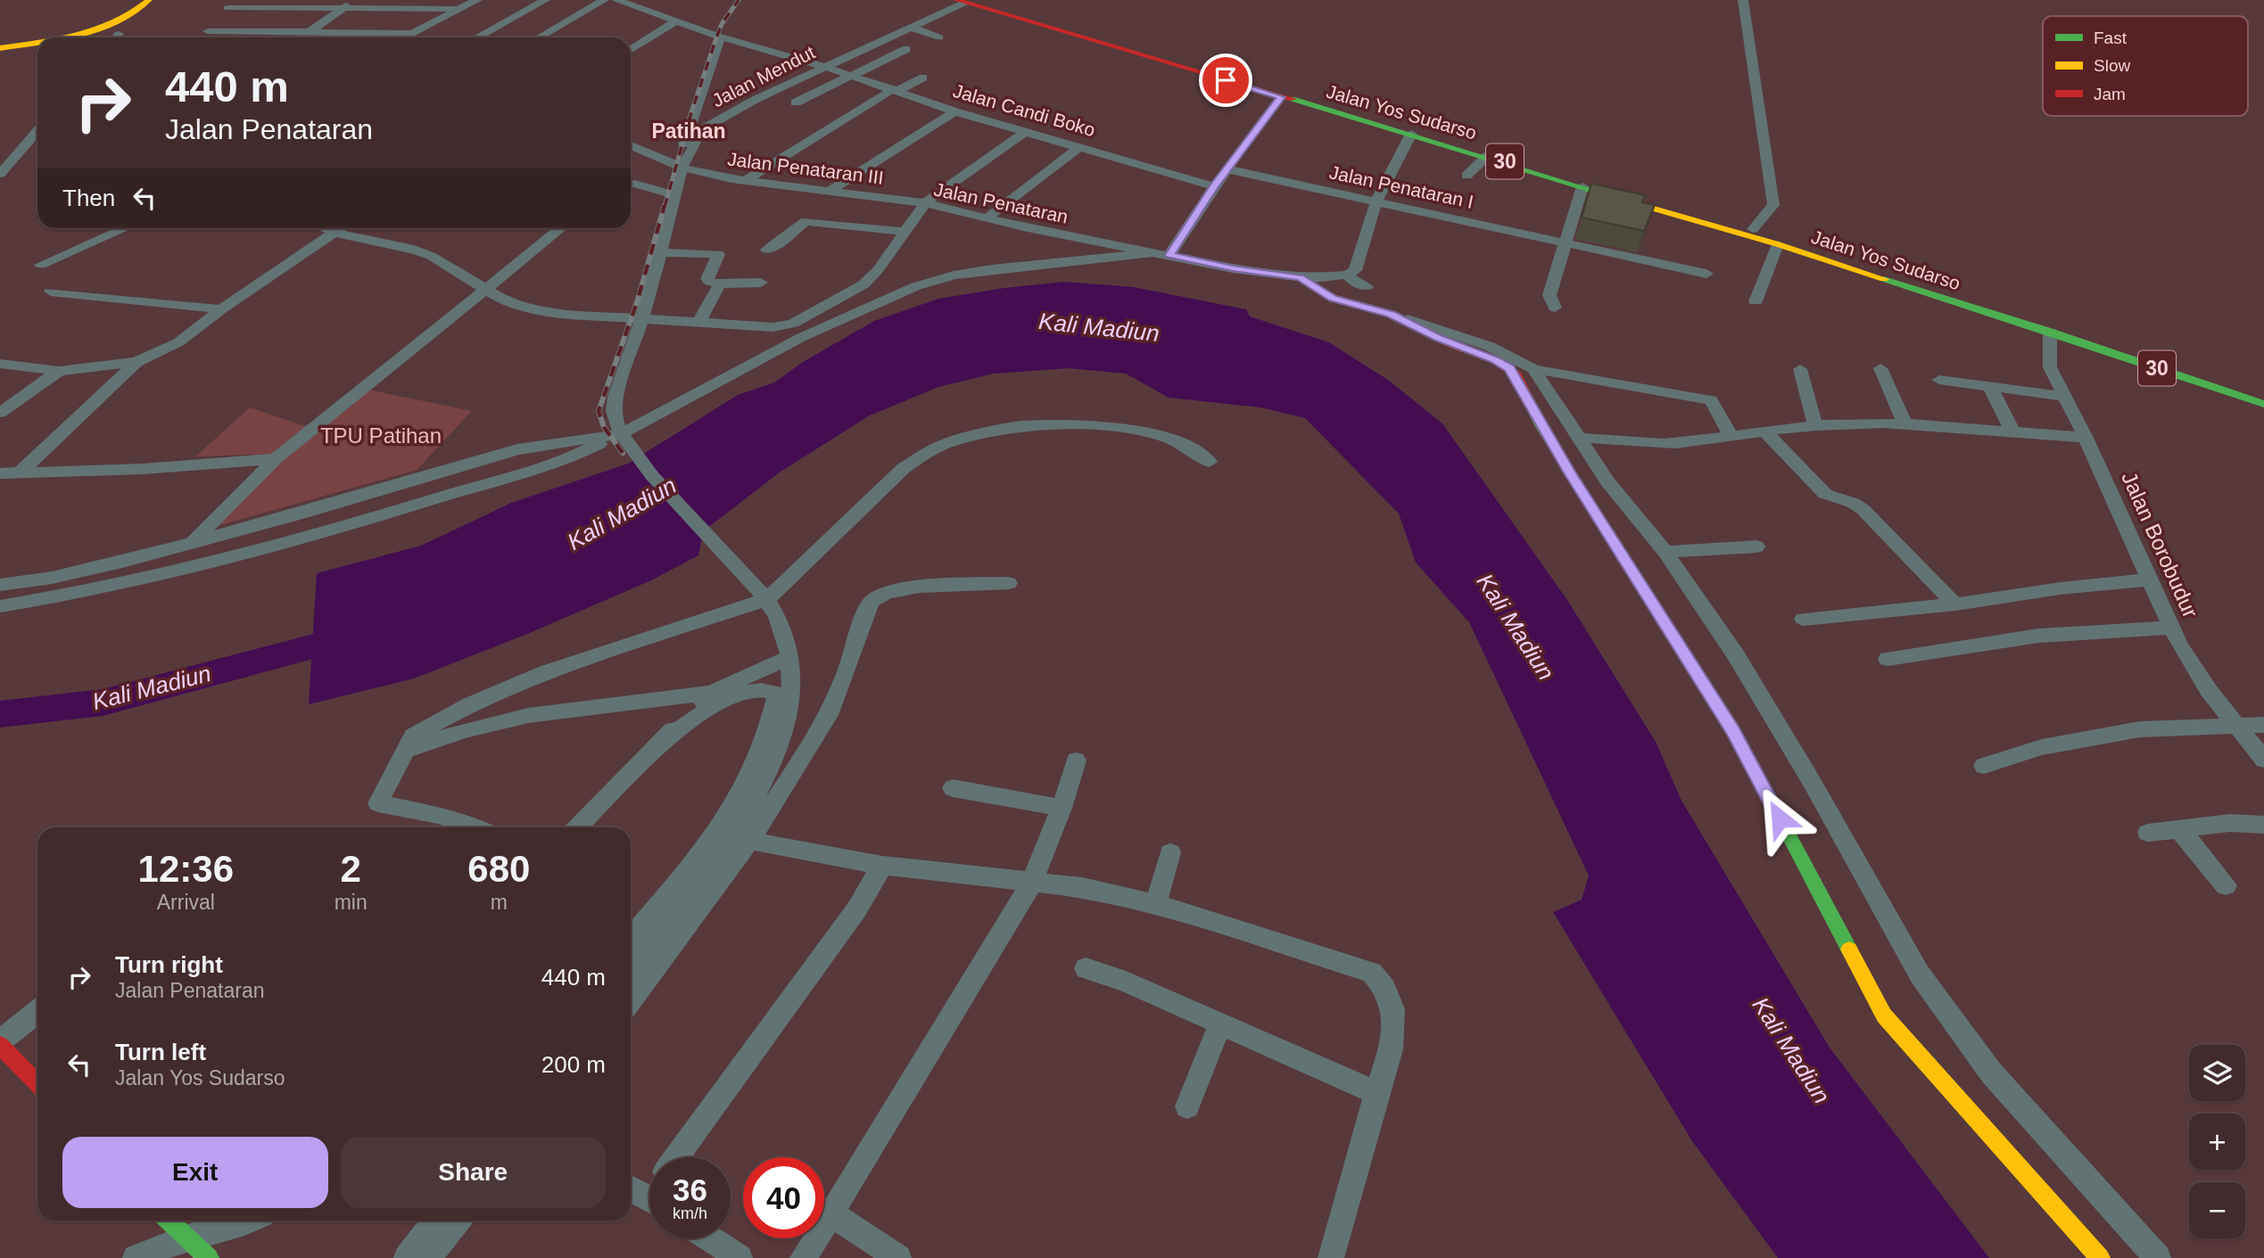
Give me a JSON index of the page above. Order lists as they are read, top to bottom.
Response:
{
  "streets": {
    "main road": ["Jalan Yos Sudarso", "30"],
    "street": [
      "Jalan Mendut",
      "Jalan Candi Boko",
      "Jalan Penataran III",
      "Jalan Penataran I",
      "Jalan Penataran",
      "Jalan Borobudur"
    ]
  },
  "crossings": [
    ["Jalan Mendut", "Jalan Candi Boko"],
    ["Jalan Mendut", "Jalan Yos Sudarso"],
    ["Jalan Mendut", "Jalan Penataran III"],
    ["Jalan Mendut", "Jalan Penataran"],
    ["Jalan Yos Sudarso", "Jalan Borobudur"],
    ["Jalan Penataran III", "Jalan Penataran"]
  ],
  "districts": ["Patihan"],
  "water": ["Kali Madiun"],
  "parks": ["TPU Patihan"],
  "legend": ["Fast", "Slow", "Jam"],
  "page": {
    "turn": ["440 m", "Jalan Penataran"],
    "then": "Then",
    "eta": [
      "12:36",
      "Arrival",
      "2",
      "min",
      "680",
      "m"
    ],
    "list": [
      {
        "name": "Turn right",
        "note": "Jalan Penataran",
        "value": "440 m"
      },
      {
        "name": "Turn left",
        "note": "Jalan Yos Sudarso",
        "value": "200 m"
      }
    ],
    "map_buttons": ["+", "−"],
    "buttons": ["Exit", "Share"],
    "speed": "36 km/h",
    "limit": "40"
  }
}
